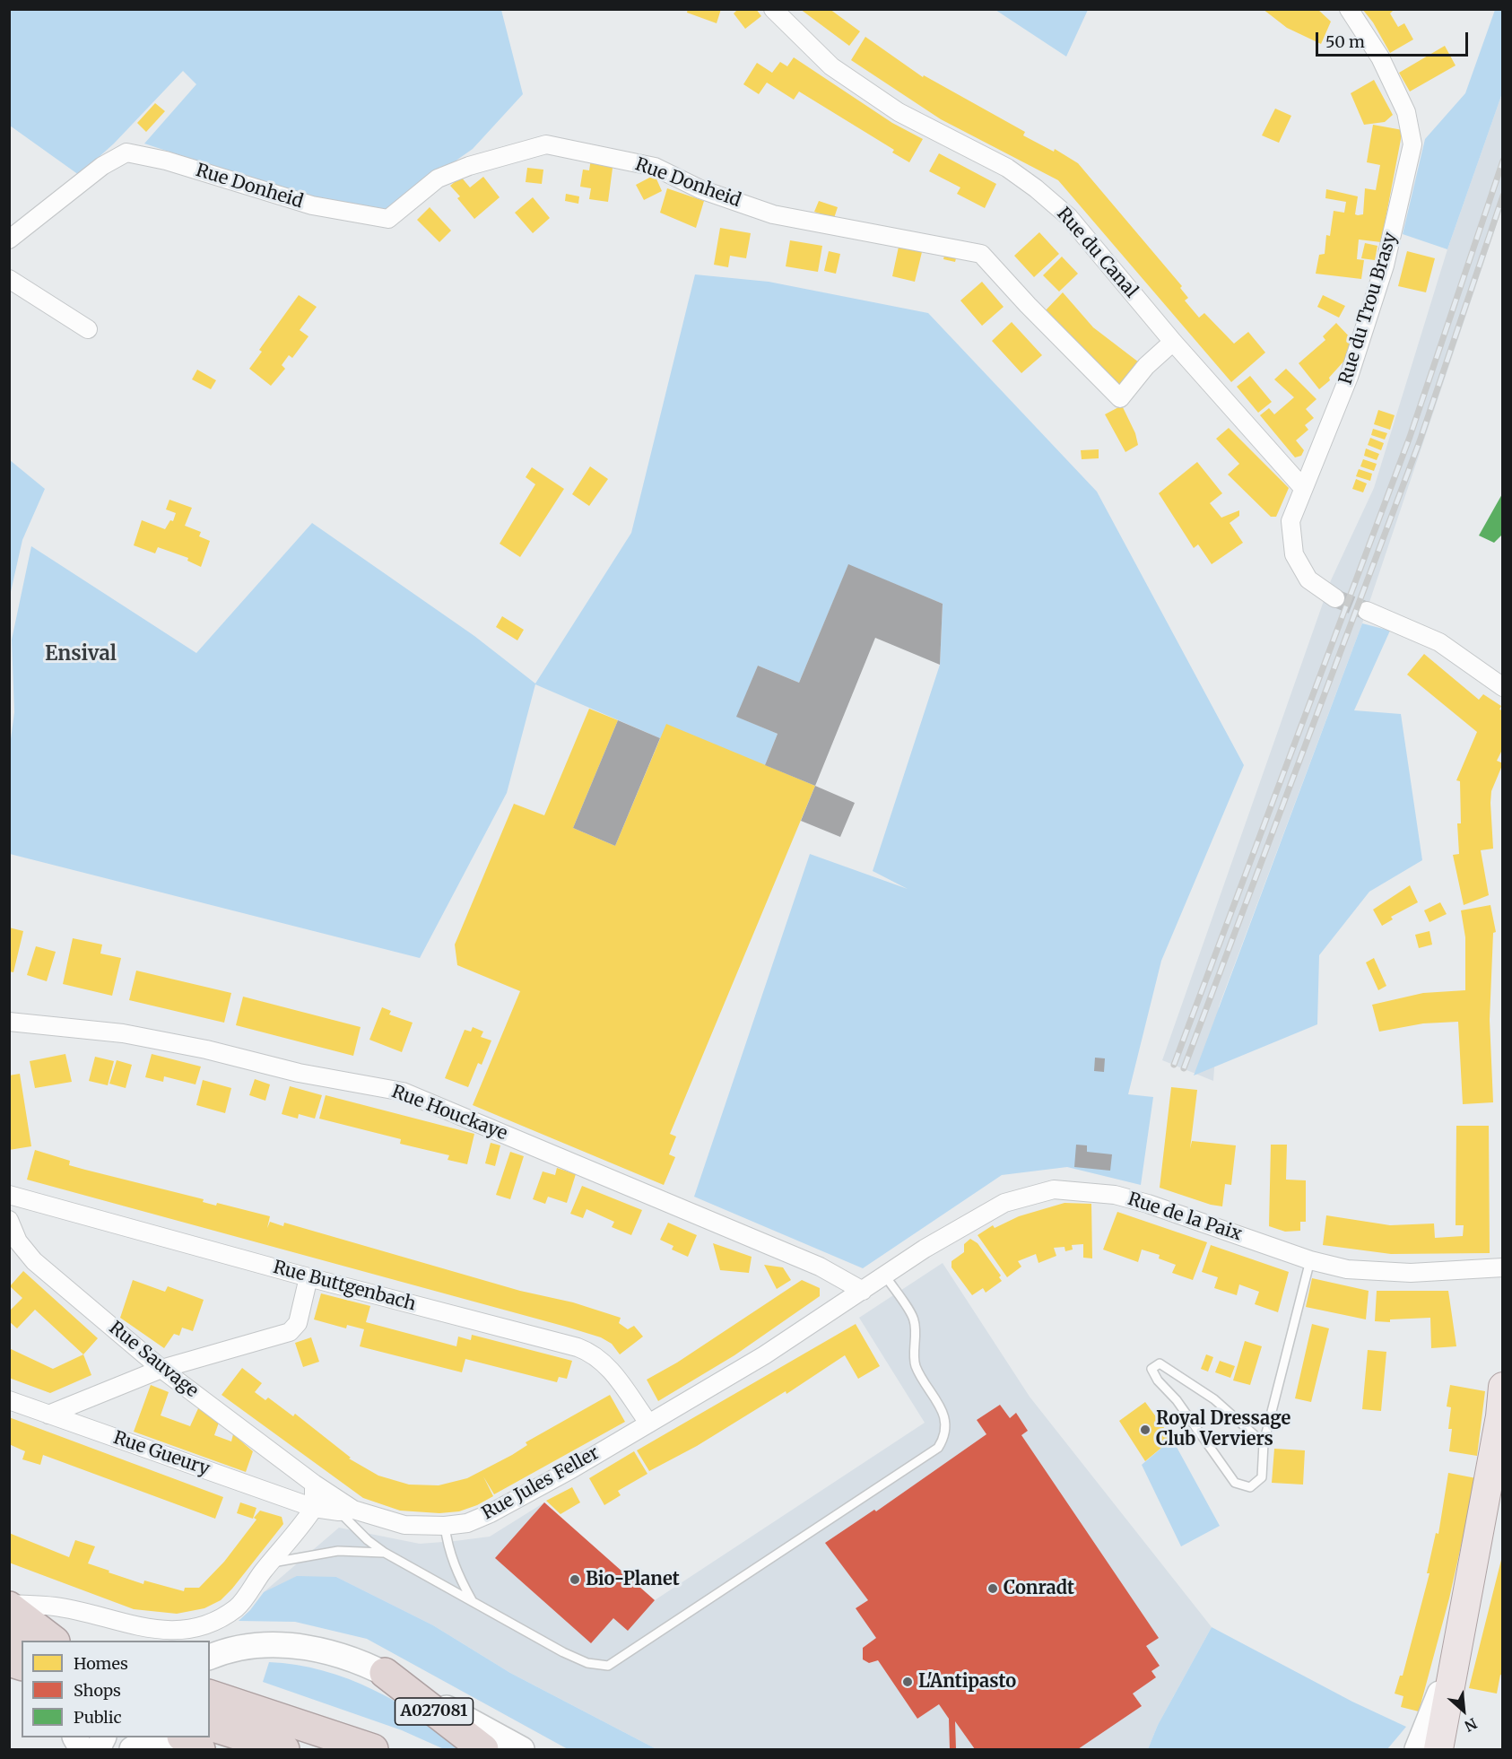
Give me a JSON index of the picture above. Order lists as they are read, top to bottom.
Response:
{
  "streets": {
    "highway": ["A027081"],
    "street": [
      "Rue Donheid",
      "Rue du Canal",
      "Rue du Trou Brasy",
      "Rue Houckaye",
      "Rue de la Paix",
      "Rue Buttgenbach",
      "Rue Sauvage",
      "Rue Gueury",
      "Rue Jules Feller"
    ]
  },
  "crossings": [
    ["Rue Donheid", "Rue du Canal"],
    ["Rue du Canal", "Rue du Trou Brasy"],
    ["Rue Houckaye", "Rue Jules Feller"],
    ["Rue de la Paix", "Rue Jules Feller"],
    ["Rue Buttgenbach", "Rue Jules Feller"],
    ["Rue Sauvage", "Rue Jules Feller"],
    ["Rue Gueury", "Rue Jules Feller"]
  ],
  "districts": ["Ensival"],
  "places": [
    "Royal Dressage Club Verviers",
    "Bio-Planet",
    "Conradt",
    "L'Antipasto"
  ],
  "legend": ["Homes", "Shops", "Public"],
  "scale_bar": "50 m",
  "north": "bottom right"
}
